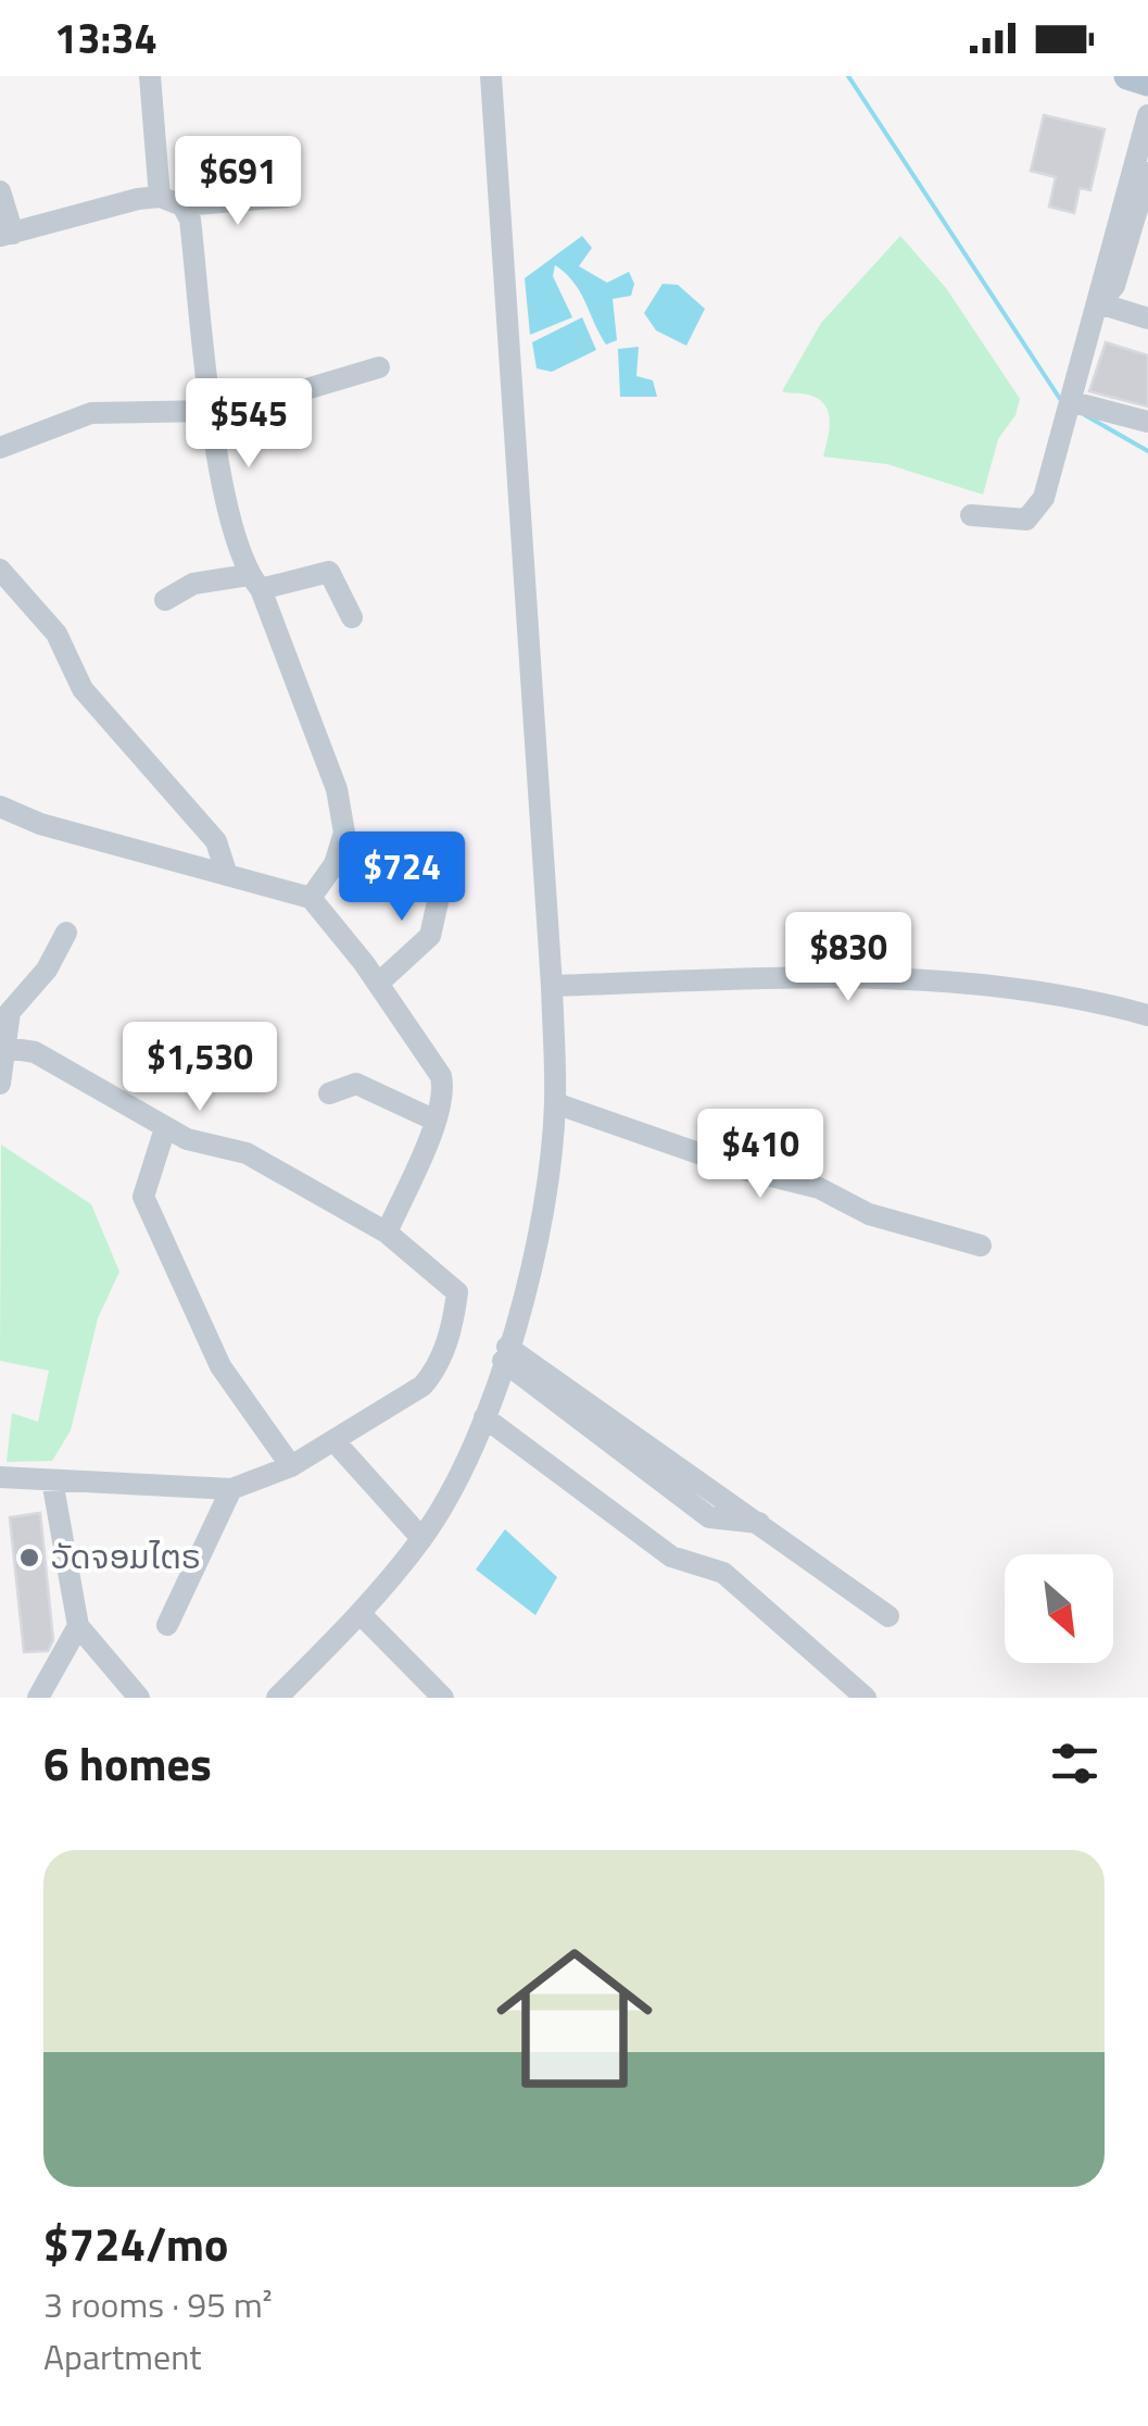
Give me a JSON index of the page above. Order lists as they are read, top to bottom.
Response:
{
  "places": ["ວັດຈອມໄຕຣ"],
  "north": "bottom right",
  "page": {
    "status": "13:34",
    "price": [
      "$691",
      "$545",
      "$724",
      "$830",
      "$1,530",
      "$410"
    ],
    "heading": "6 homes",
    "list": [
      {
        "name": "$724/mo",
        "note": "3 rooms · 95 m² · Apartment"
      }
    ]
  }
}
